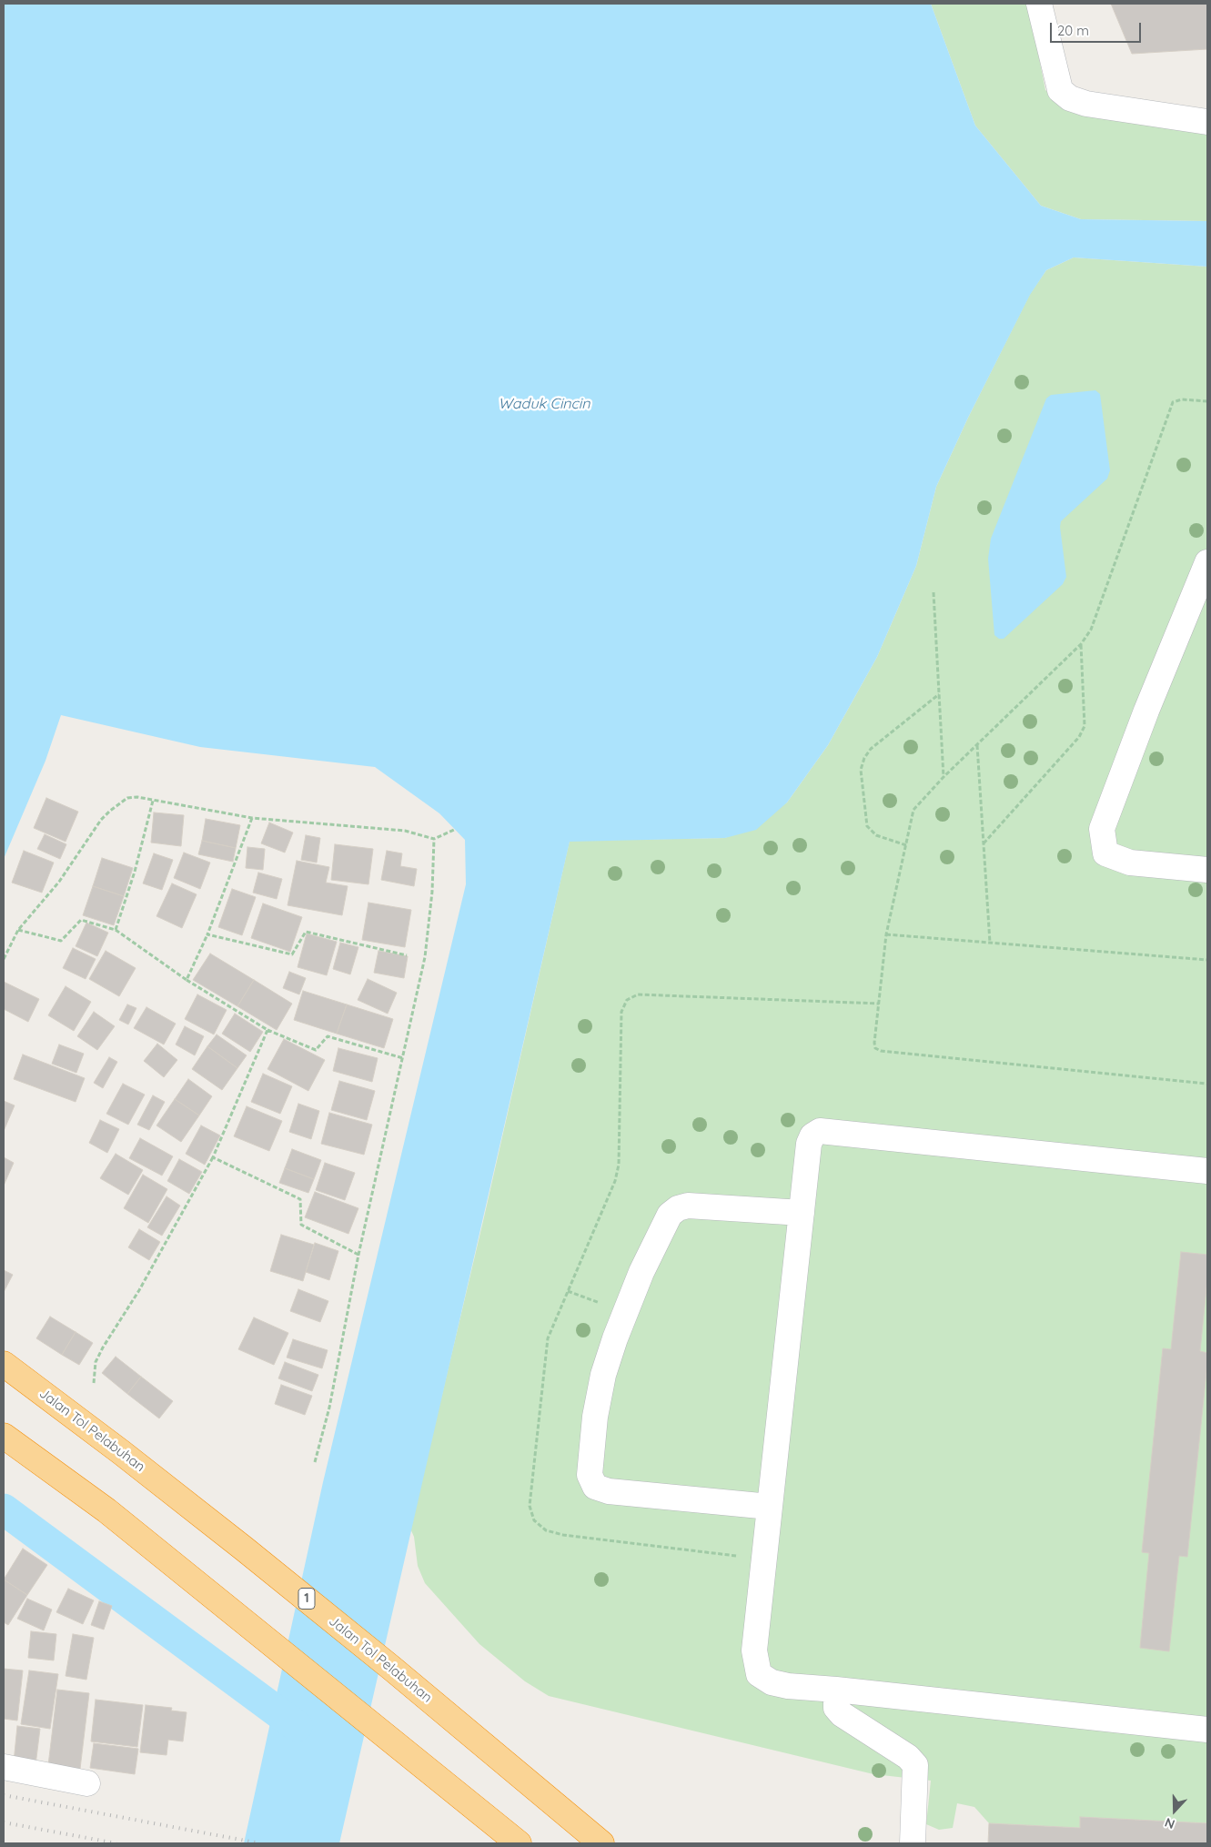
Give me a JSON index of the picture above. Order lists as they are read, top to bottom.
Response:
{
  "streets": {
    "highway": ["Jalan Tol Pelabuhan", "1"]
  },
  "water": ["Waduk Cincin"],
  "scale_bar": "20 m",
  "north": "bottom"
}
